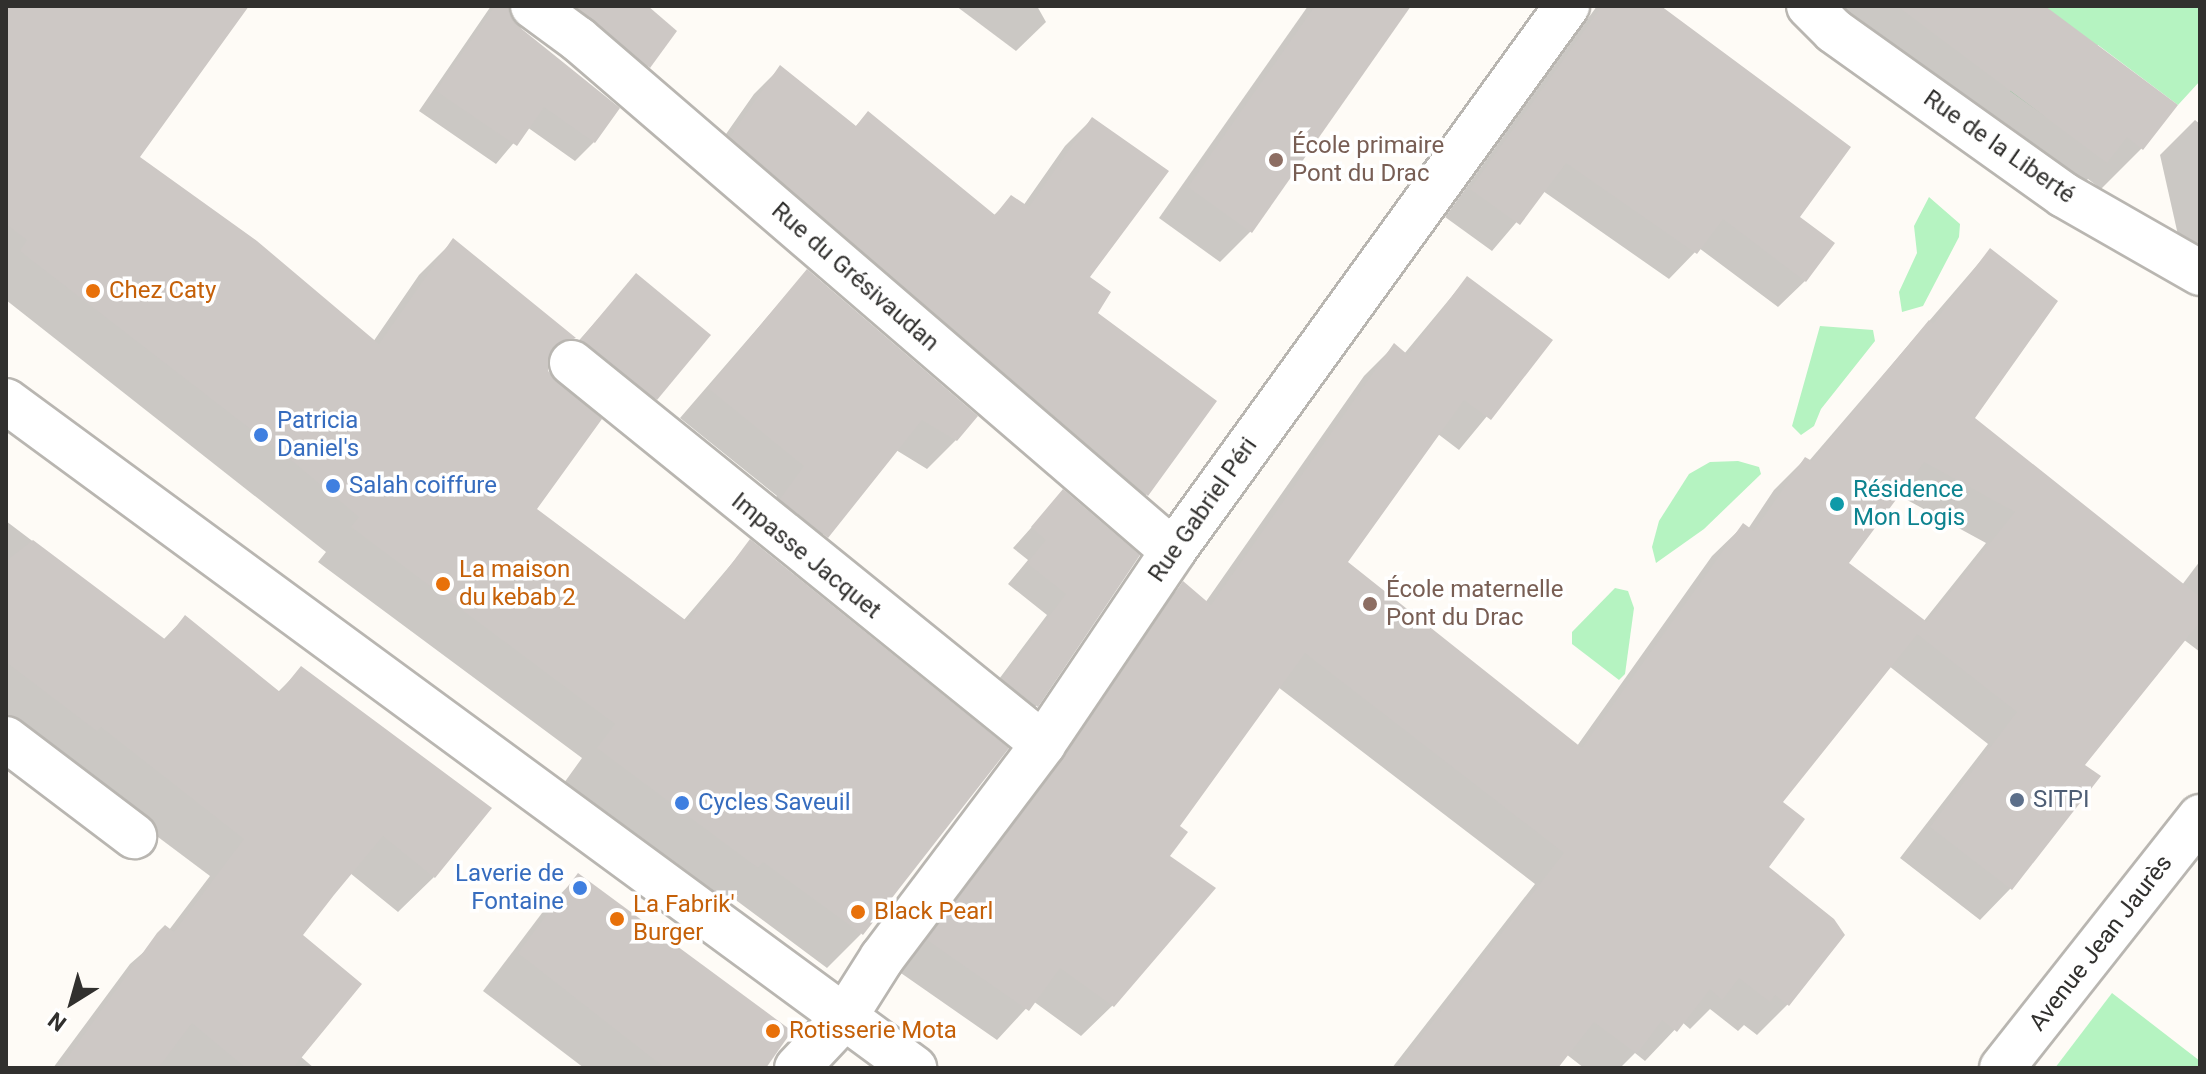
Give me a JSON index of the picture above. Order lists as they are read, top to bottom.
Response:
{
  "streets": {
    "street": [
      "Rue de la Liberté",
      "Rue du Grésivaudan",
      "Rue Gabriel Péri",
      "Impasse Jacquet",
      "Avenue Jean Jaurès"
    ]
  },
  "crossings": [
    ["Rue du Grésivaudan", "Rue Gabriel Péri"],
    ["Rue Gabriel Péri", "Impasse Jacquet"]
  ],
  "places": [
    "École primaire Pont du Drac",
    "Chez Caty",
    "Patricia Daniel's",
    "Salah coiffure",
    "Résidence Mon Logis",
    "La maison du kebab 2",
    "École maternelle Pont du Drac",
    "SITPI",
    "Cycles Saveuil",
    "Laverie de Fontaine",
    "Black Pearl",
    "La Fabrik' Burger",
    "Rotisserie Mota"
  ],
  "north": "bottom left"
}
